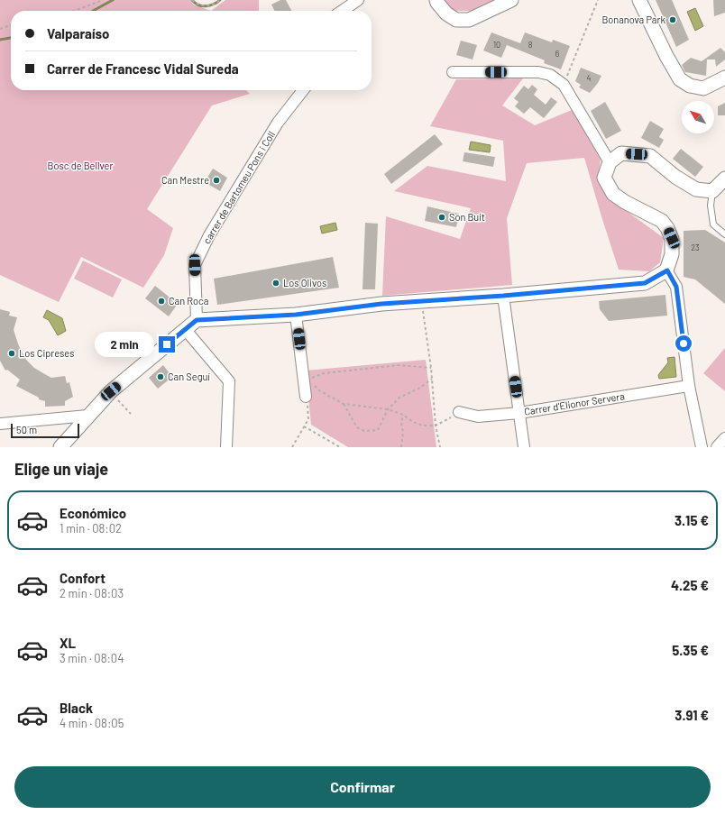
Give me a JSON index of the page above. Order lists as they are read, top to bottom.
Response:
{
  "streets": {
    "street": ["carrer de Bartomeu Pons i Coll", "Carrer d'Elionor Servera"]
  },
  "parks": ["Bosc de Bellver"],
  "places": [
    "Bonanova Park",
    "Can Mestre",
    "Son Buit",
    "Los Olivos",
    "Can Roca",
    "Los Cipreses",
    "Can Seguí"
  ],
  "house_numbers": [
    "10",
    "8",
    "6",
    "4",
    "23"
  ],
  "scale_bar": "50 m",
  "north": "top left",
  "page": {
    "banner": ["Valparaíso", "Carrer de Francesc Vidal Sureda"],
    "bubble": "2 min",
    "scale": "50 m",
    "heading": "Elige un viaje",
    "list": [
      {
        "name": "Económico",
        "note": "1 min · 08:02",
        "value": "3.15 €"
      },
      {
        "name": "Confort",
        "note": "2 min · 08:03",
        "value": "4.25 €"
      },
      {
        "name": "XL",
        "note": "3 min · 08:04",
        "value": "5.35 €"
      },
      {
        "name": "Black",
        "note": "4 min · 08:05",
        "value": "3.91 €"
      }
    ],
    "buttons": "Confirmar"
  }
}
